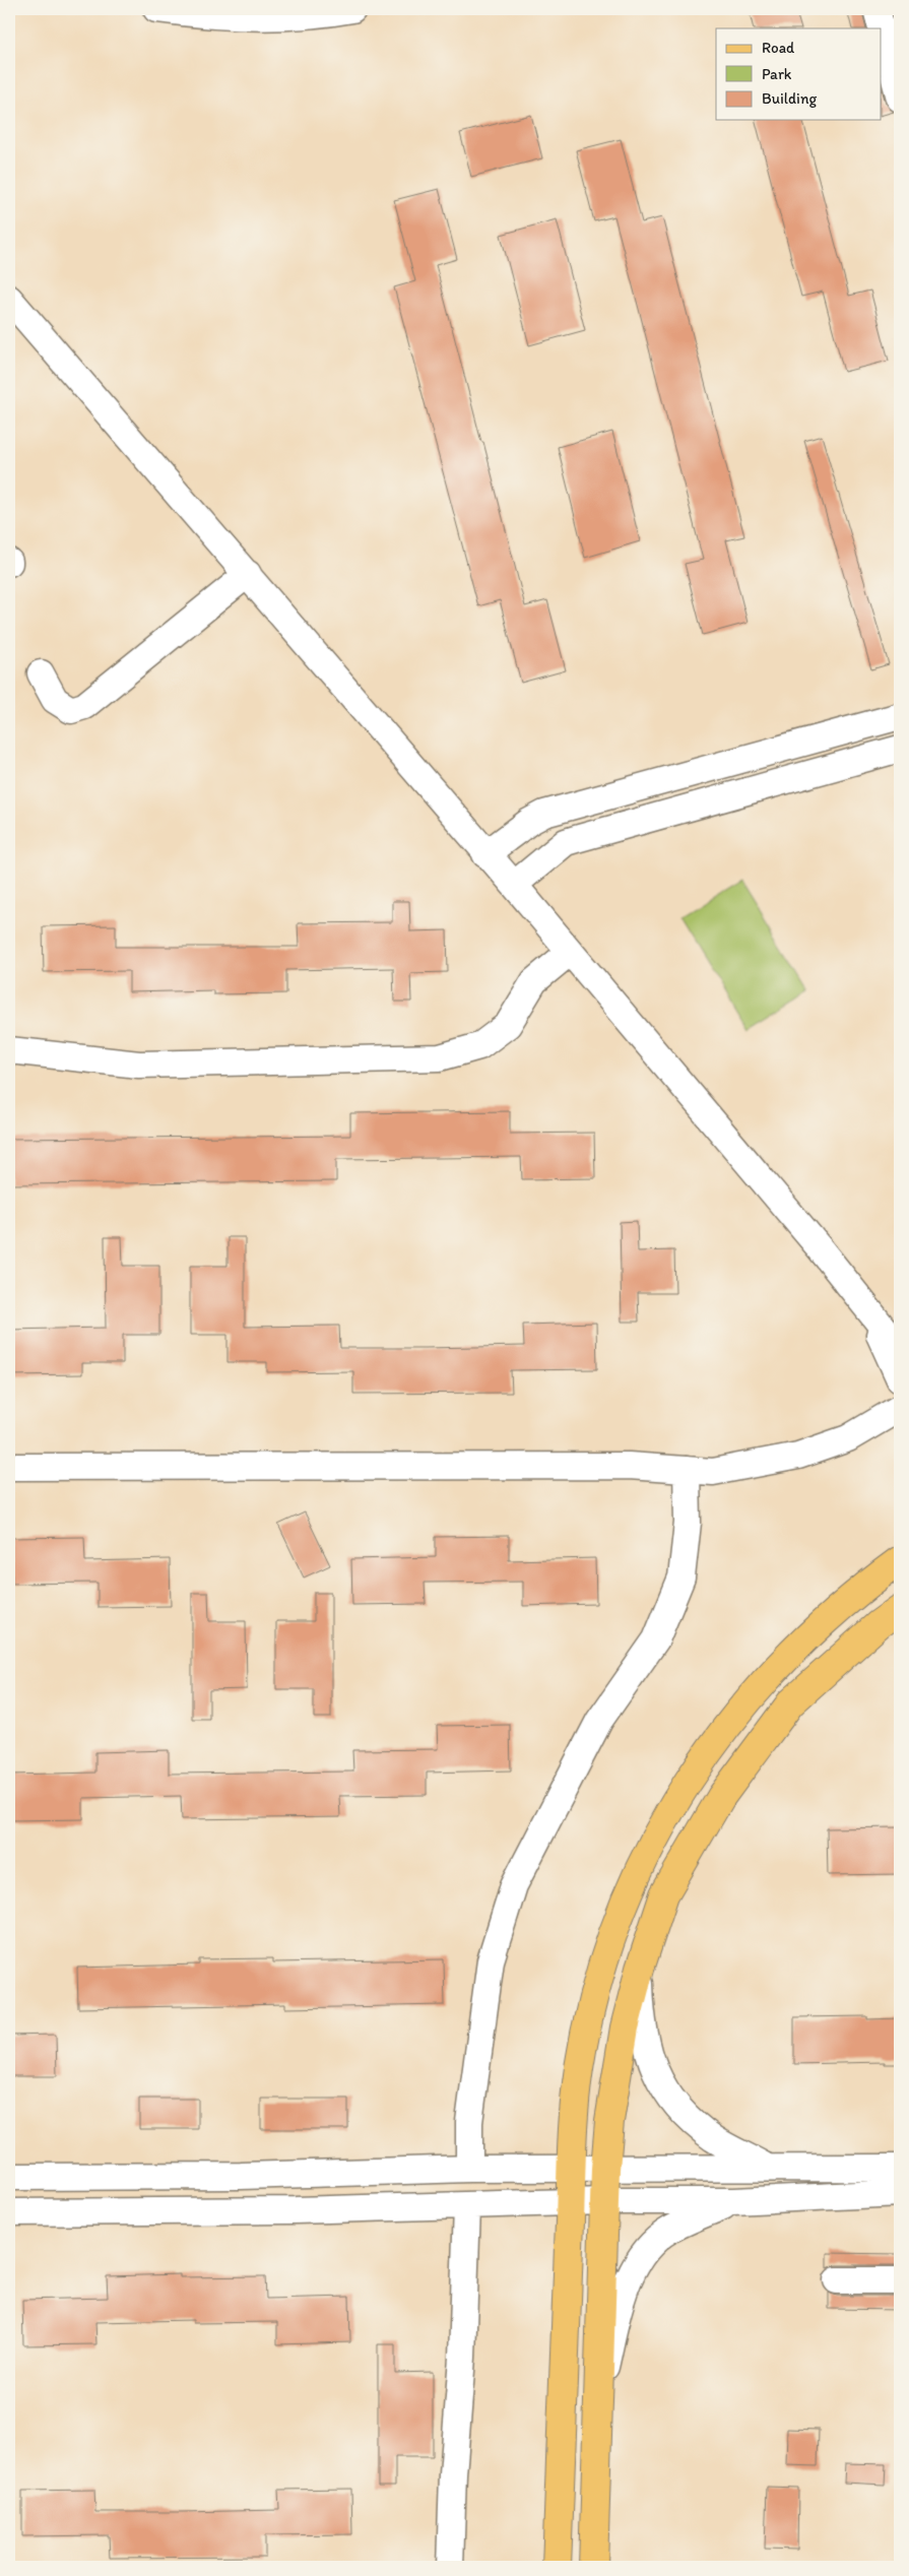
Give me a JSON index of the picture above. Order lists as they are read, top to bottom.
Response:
{
  "legend": ["Road", "Park", "Building"]
}
